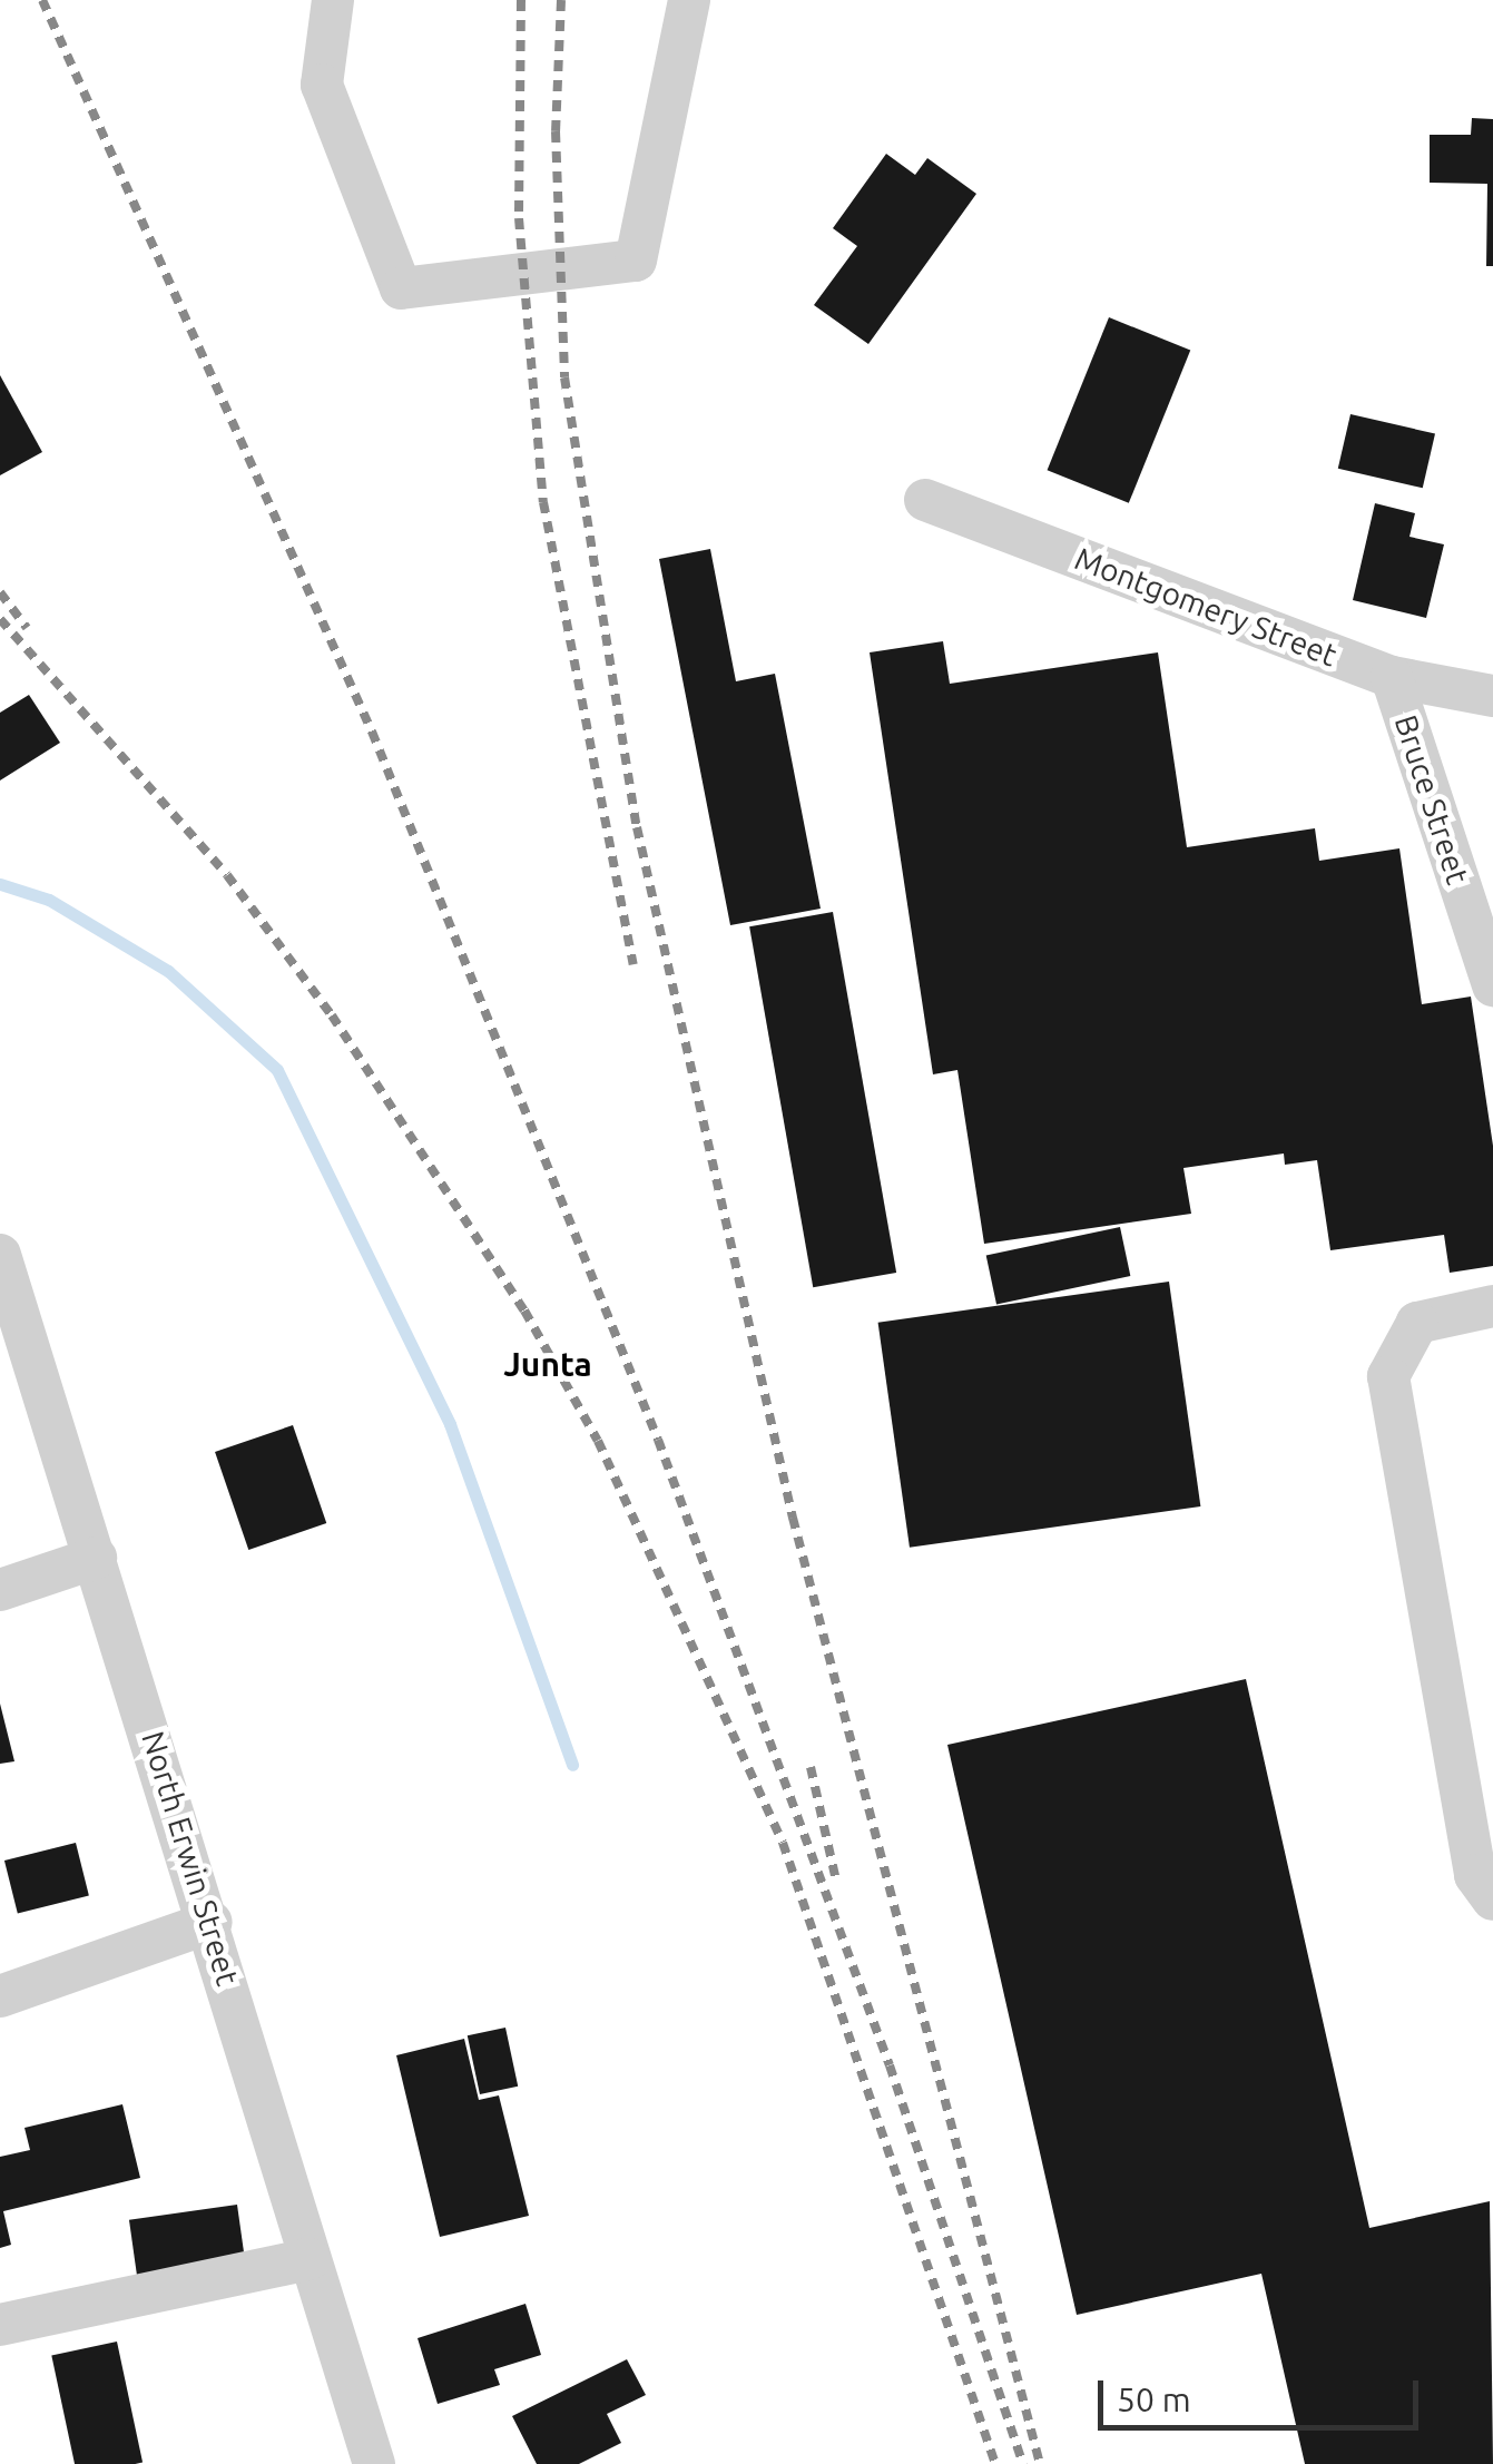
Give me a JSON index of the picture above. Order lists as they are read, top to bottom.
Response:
{
  "streets": {
    "street": ["Montgomery Street", "Bruce Street", "North Erwin Street"]
  },
  "crossings": [
    ["Montgomery Street", "Bruce Street"]
  ],
  "districts": ["Junta"],
  "scale_bar": "50 m"
}
